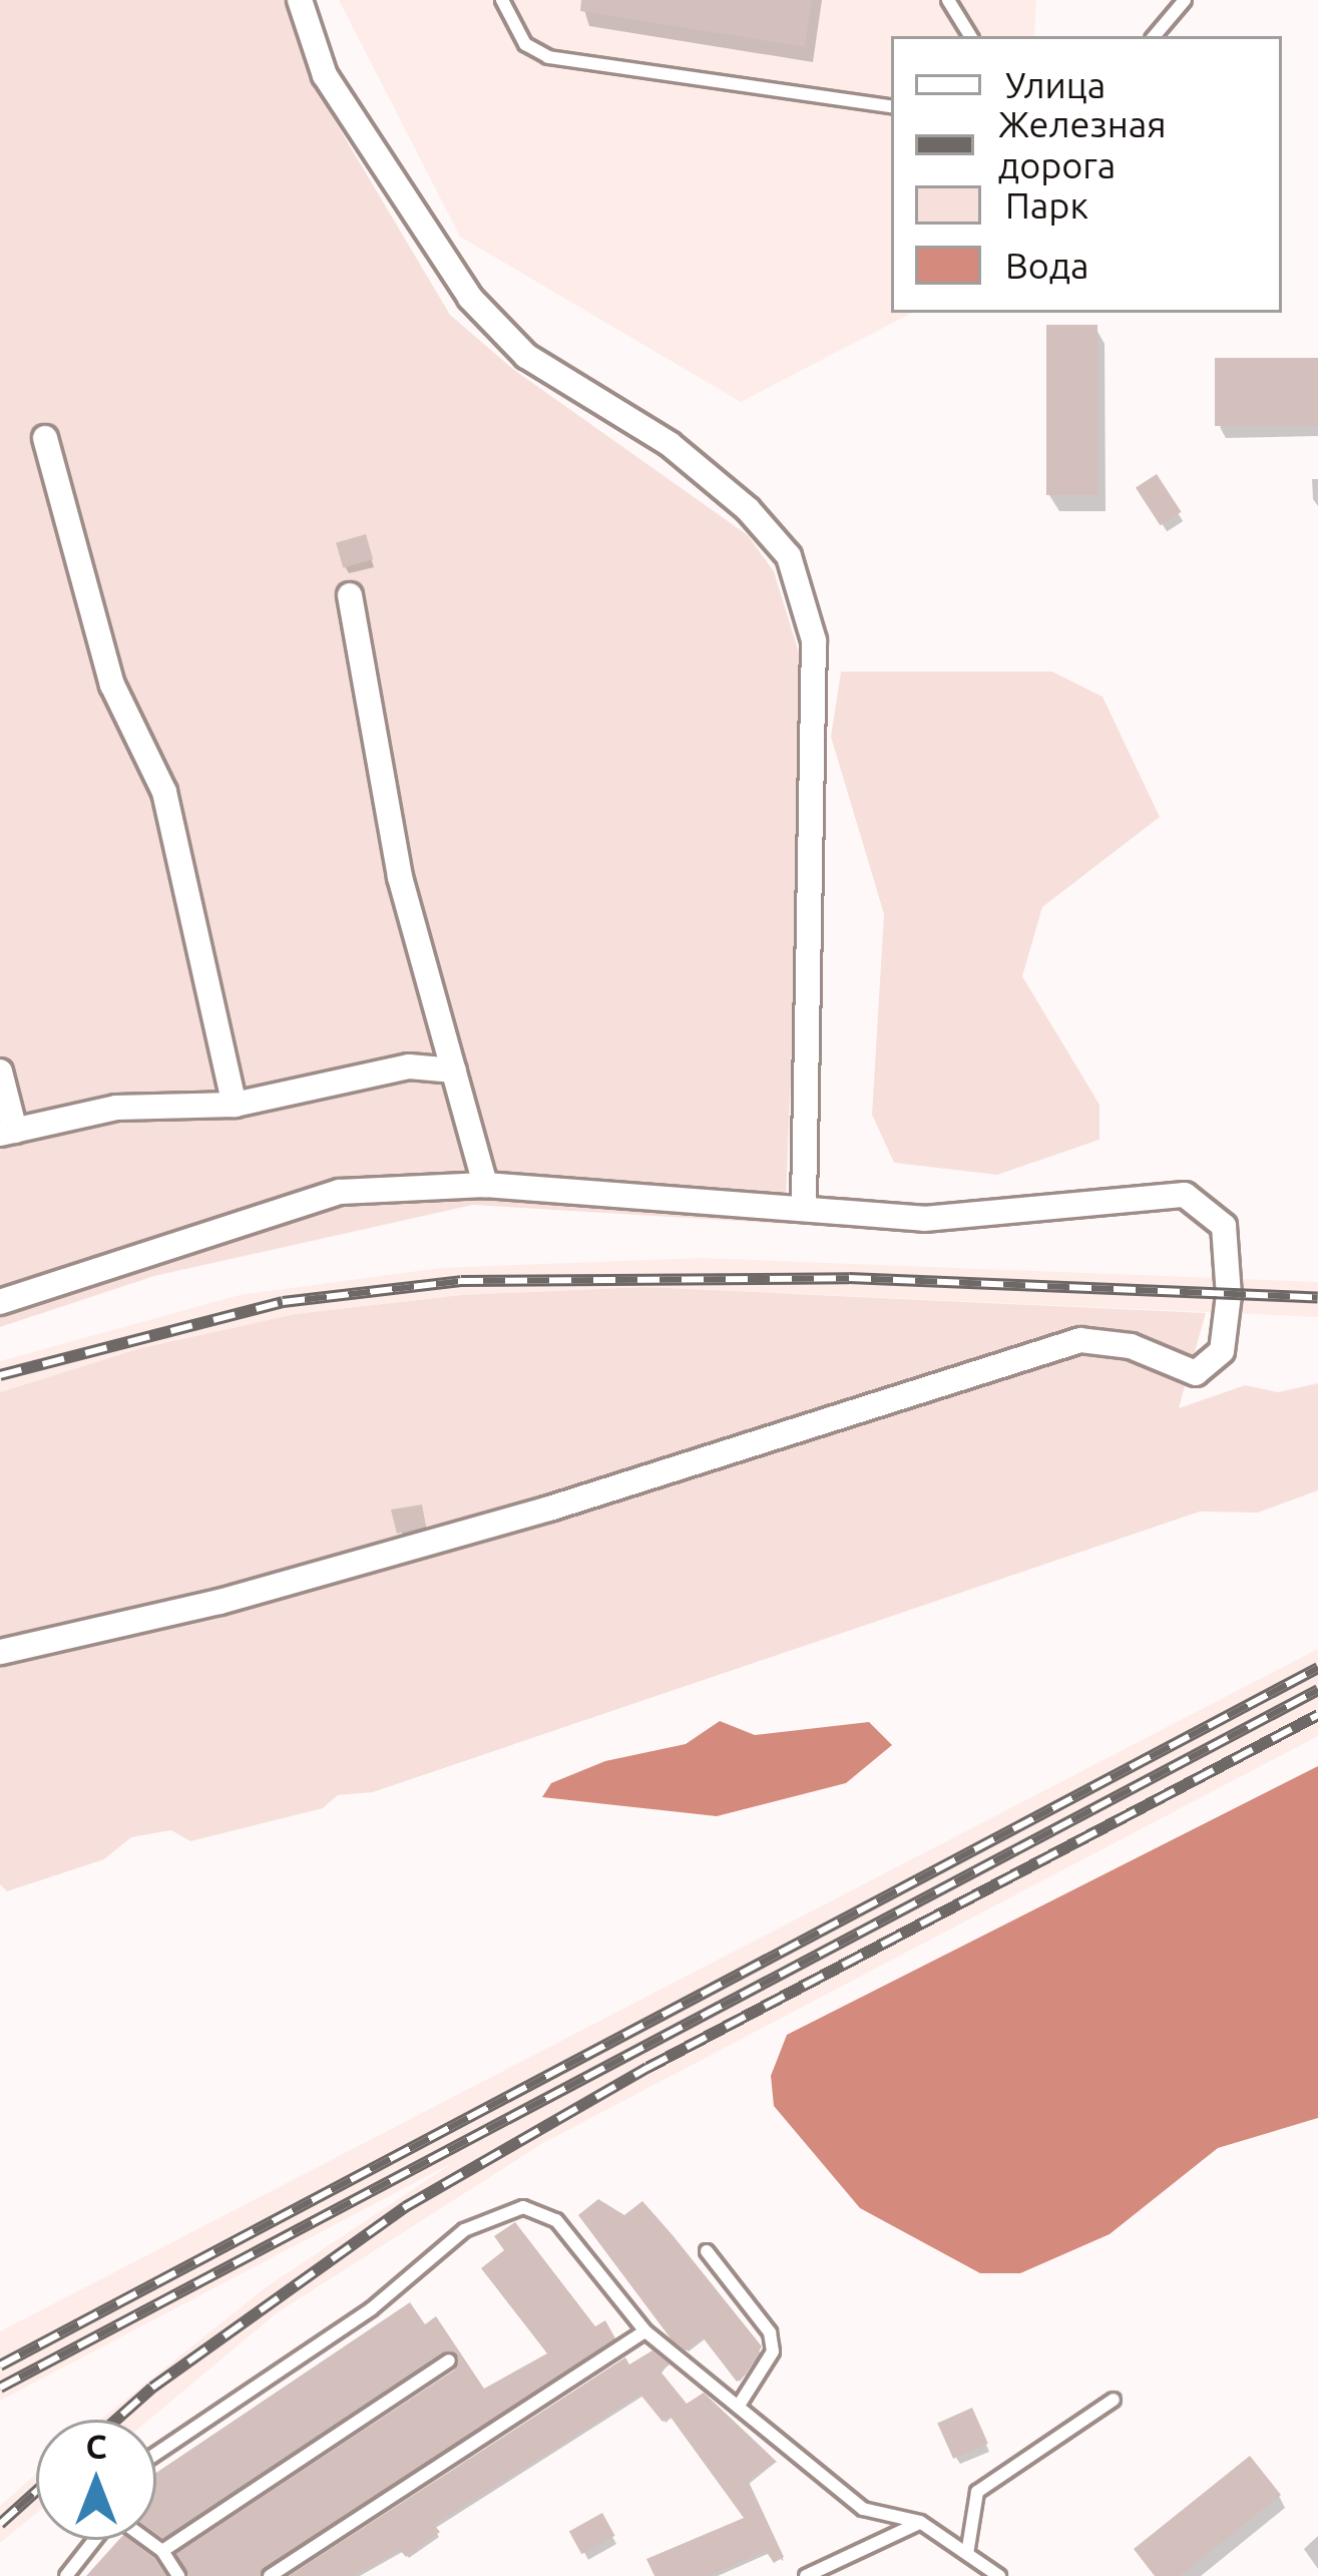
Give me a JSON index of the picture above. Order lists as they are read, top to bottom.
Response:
{
  "legend": [
    "Улица",
    "Железная дорога",
    "Парк",
    "Вода"
  ],
  "north": "top"
}
